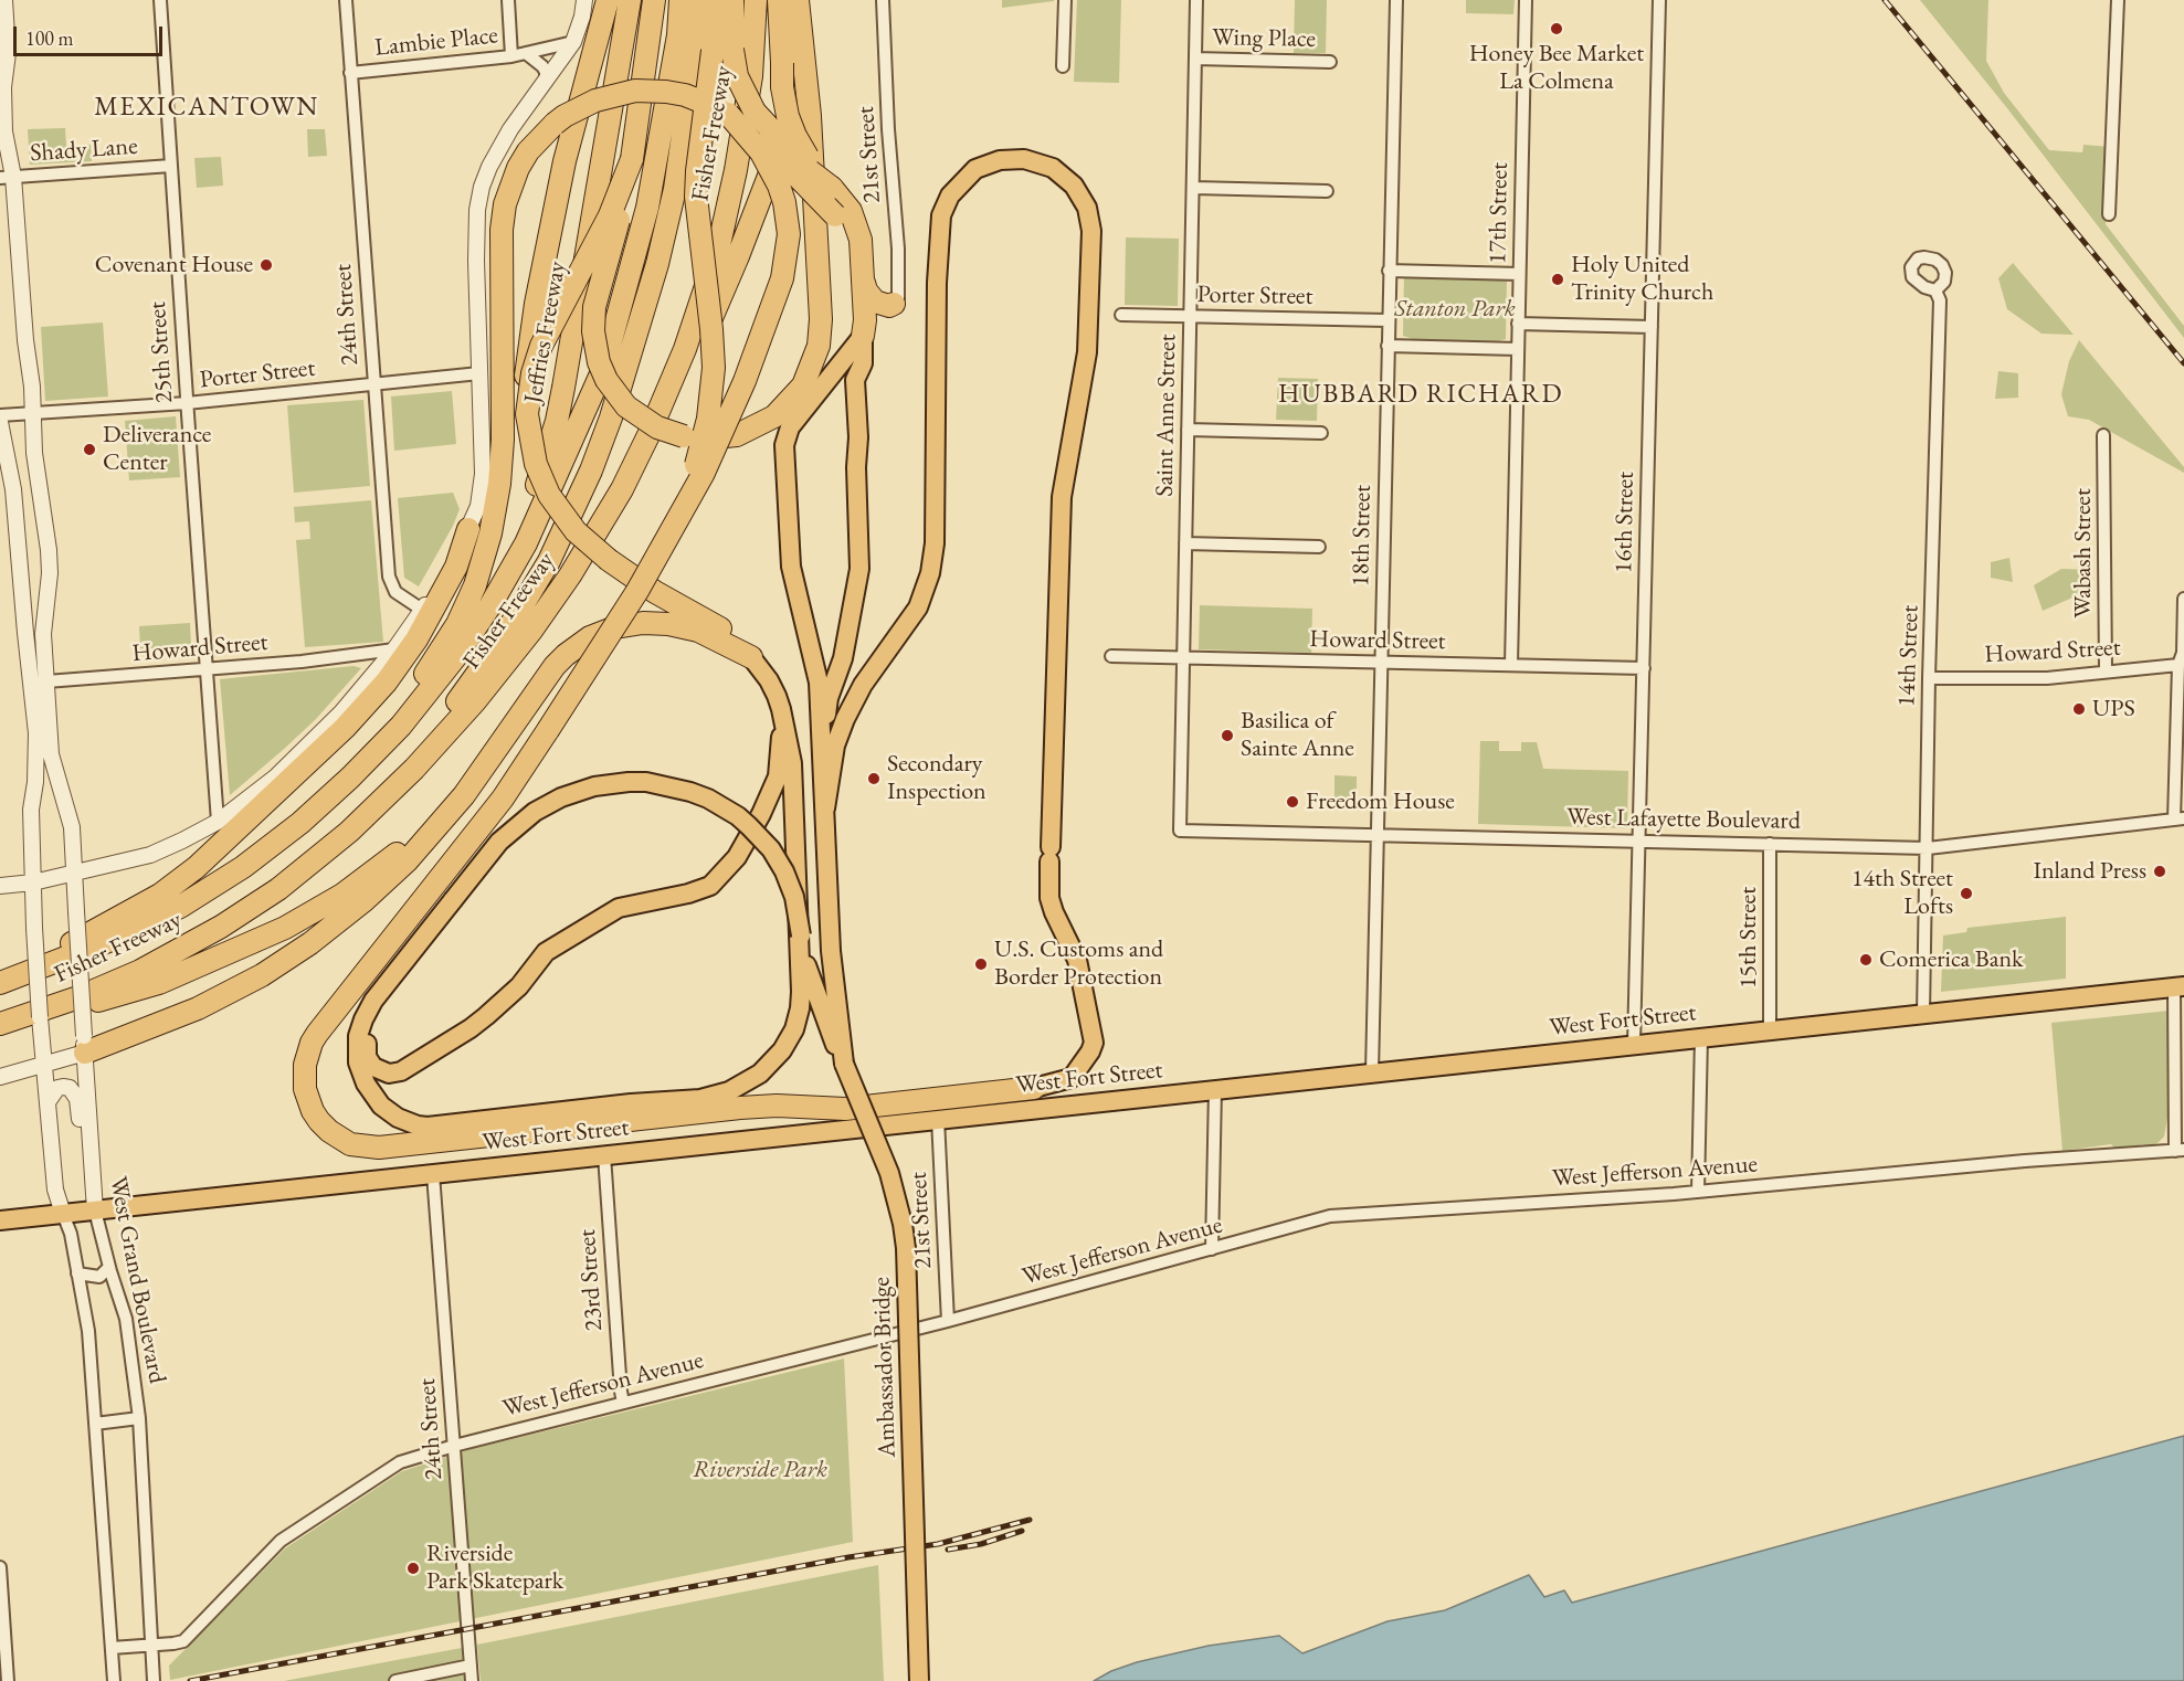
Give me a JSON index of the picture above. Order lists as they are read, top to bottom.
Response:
{
  "streets": {
    "highway": ["Fisher Freeway", "Jeffries Freeway"],
    "main road": ["West Fort Street", "Ambassador Bridge"],
    "street": [
      "Wing Place",
      "Lambie Place",
      "Shady Lane",
      "21st Street",
      "17th Street",
      "Porter Street",
      "24th Street",
      "25th Street",
      "Saint Anne Street",
      "16th Street",
      "18th Street",
      "Wabash Street",
      "Howard Street",
      "14th Street",
      "West Lafayette Boulevard",
      "15th Street",
      "West Jefferson Avenue",
      "West Grand Boulevard",
      "23rd Street"
    ]
  },
  "crossings": [
    ["Wing Place", "Saint Anne Street"],
    ["Lambie Place", "24th Street"],
    ["Fisher Freeway", "Jeffries Freeway"],
    ["Shady Lane", "25th Street"],
    ["Shady Lane", "West Grand Boulevard"],
    ["21st Street", "West Fort Street"],
    ["21st Street", "West Jefferson Avenue"],
    ["17th Street", "Howard Street"],
    ["Porter Street", "24th Street"],
    ["Porter Street", "25th Street"],
    ["Porter Street", "Saint Anne Street"],
    ["Porter Street", "18th Street"],
    ["Porter Street", "West Grand Boulevard"],
    ["24th Street", "West Fort Street"],
    ["24th Street", "West Jefferson Avenue"],
    ["25th Street", "Howard Street"],
    ["Saint Anne Street", "Howard Street"],
    ["Saint Anne Street", "West Lafayette Boulevard"],
    ["16th Street", "Howard Street"],
    ["16th Street", "West Lafayette Boulevard"],
    ["16th Street", "West Fort Street"],
    ["18th Street", "Howard Street"],
    ["18th Street", "West Lafayette Boulevard"],
    ["18th Street", "West Fort Street"],
    ["Wabash Street", "Howard Street"],
    ["Howard Street", "14th Street"],
    ["Howard Street", "West Grand Boulevard"],
    ["14th Street", "West Lafayette Boulevard"],
    ["14th Street", "West Fort Street"],
    ["West Lafayette Boulevard", "15th Street"],
    ["15th Street", "West Fort Street"],
    ["West Fort Street", "West Grand Boulevard"],
    ["West Fort Street", "23rd Street"],
    ["West Jefferson Avenue", "West Grand Boulevard"],
    ["West Jefferson Avenue", "23rd Street"]
  ],
  "districts": ["MEXICANTOWN", "HUBBARD RICHARD"],
  "parks": ["Stanton Park", "Riverside Park"],
  "places": [
    "Honey Bee Market La Colmena",
    "Covenant House",
    "Holy United Trinity Church",
    "Deliverance Center",
    "UPS",
    "Basilica of Sainte Anne",
    "Secondary Inspection",
    "Freedom House",
    "Inland Press",
    "14th Street Lofts",
    "Comerica Bank",
    "U.S. Customs and Border Protection",
    "Riverside Park Skatepark"
  ],
  "scale_bar": "100 m"
}
